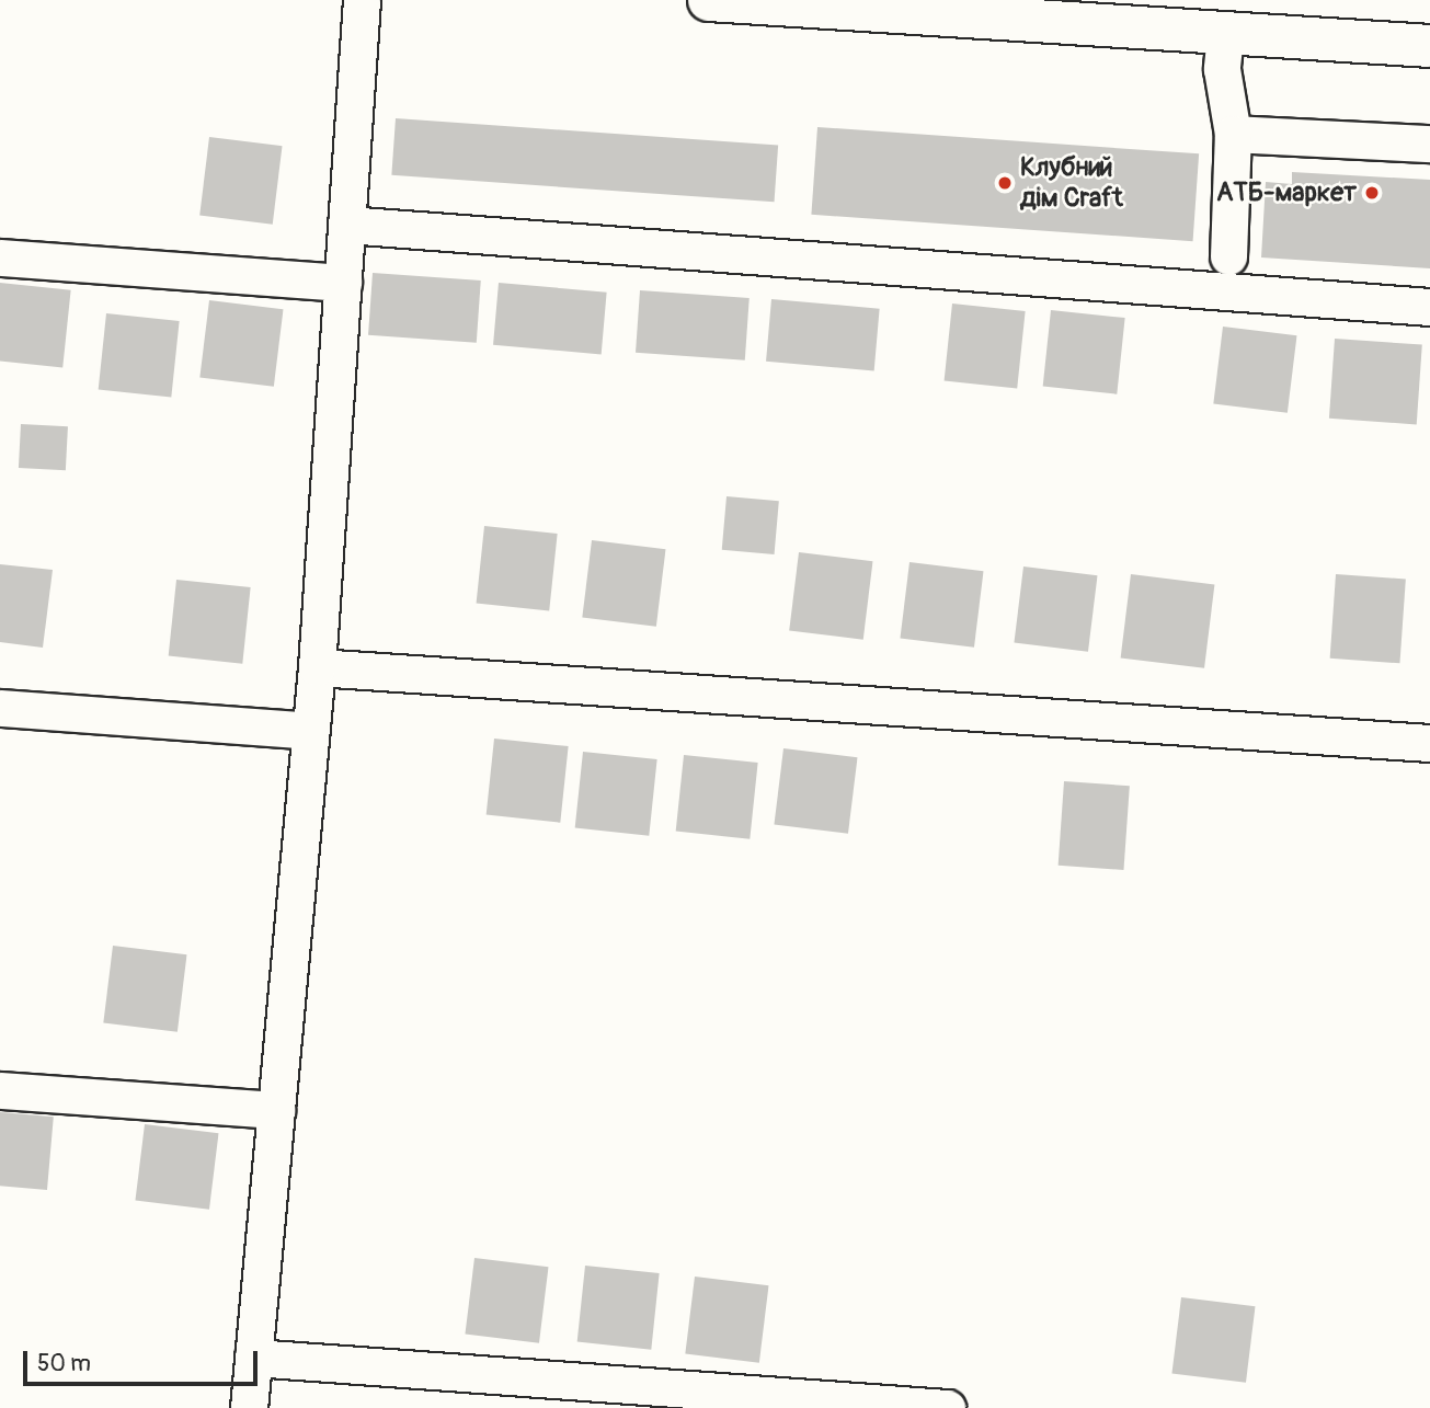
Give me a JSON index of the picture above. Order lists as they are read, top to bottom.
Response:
{
  "places": ["Клубний дім Craft", "АТБ-маркет"],
  "scale_bar": "50 m"
}
